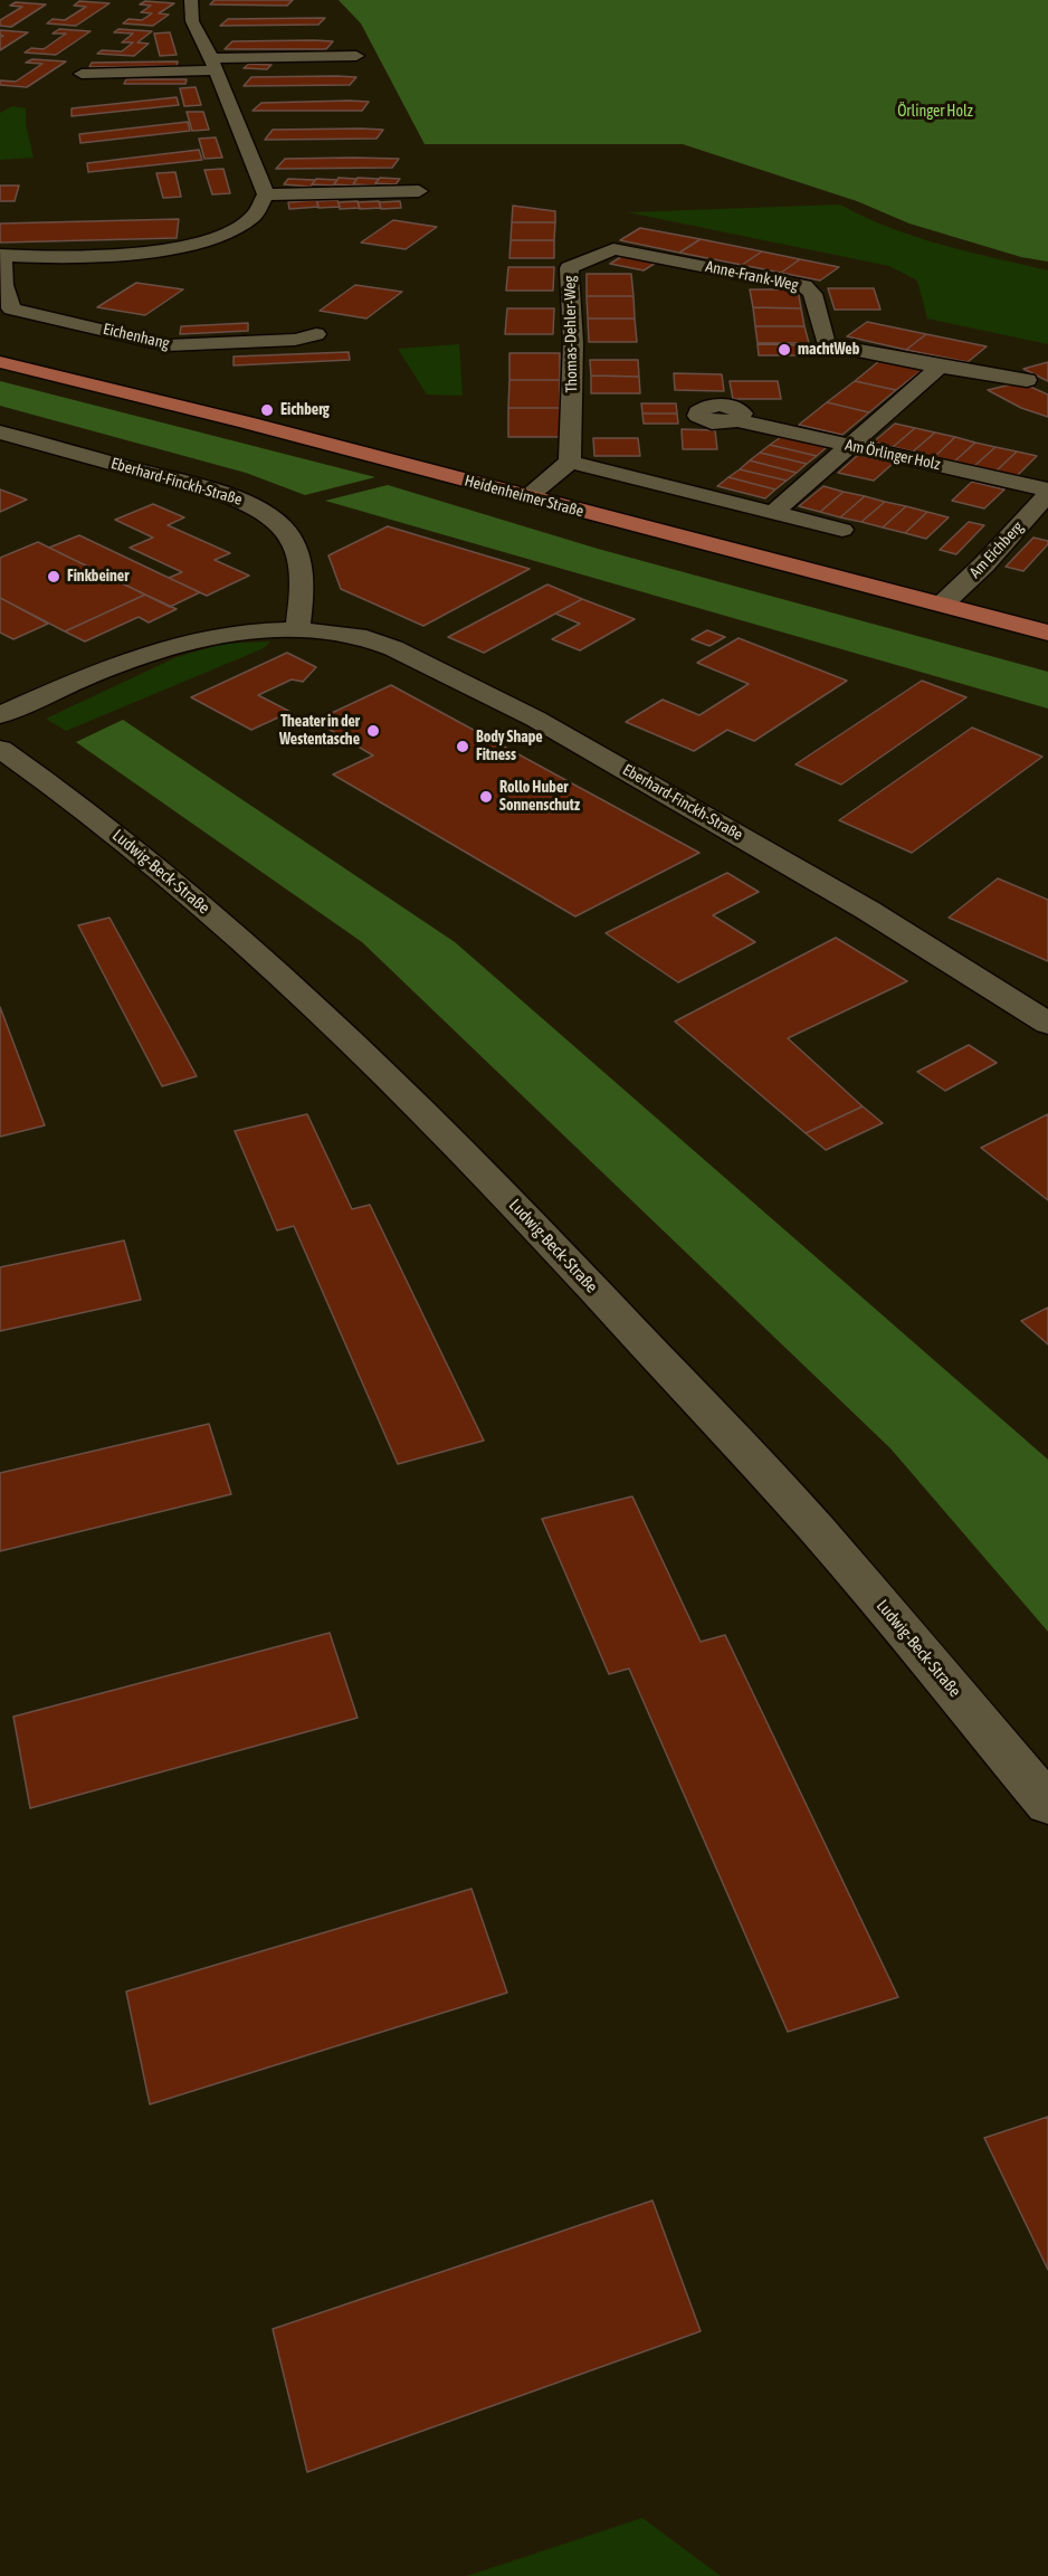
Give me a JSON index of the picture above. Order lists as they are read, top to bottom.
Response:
{
  "streets": {
    "main road": ["Heidenheimer Straße"],
    "street": [
      "Anne-Frank-Weg",
      "Thomas-Dehler-Weg",
      "Eichenhang",
      "Am Örlinger Holz",
      "Eberhard-Finckh-Straße",
      "Am Eichberg",
      "Ludwig-Beck-Straße"
    ]
  },
  "crossings": [
    ["Anne-Frank-Weg", "Thomas-Dehler-Weg"],
    ["Am Örlinger Holz", "Am Eichberg"],
    ["Heidenheimer Straße", "Am Eichberg"]
  ],
  "parks": ["Örlinger Holz"],
  "places": [
    "machtWeb",
    "Eichberg",
    "Finkbeiner",
    "Theater in der Westentasche",
    "Body Shape Fitness",
    "Rollo Huber Sonnenschutz"
  ]
}
